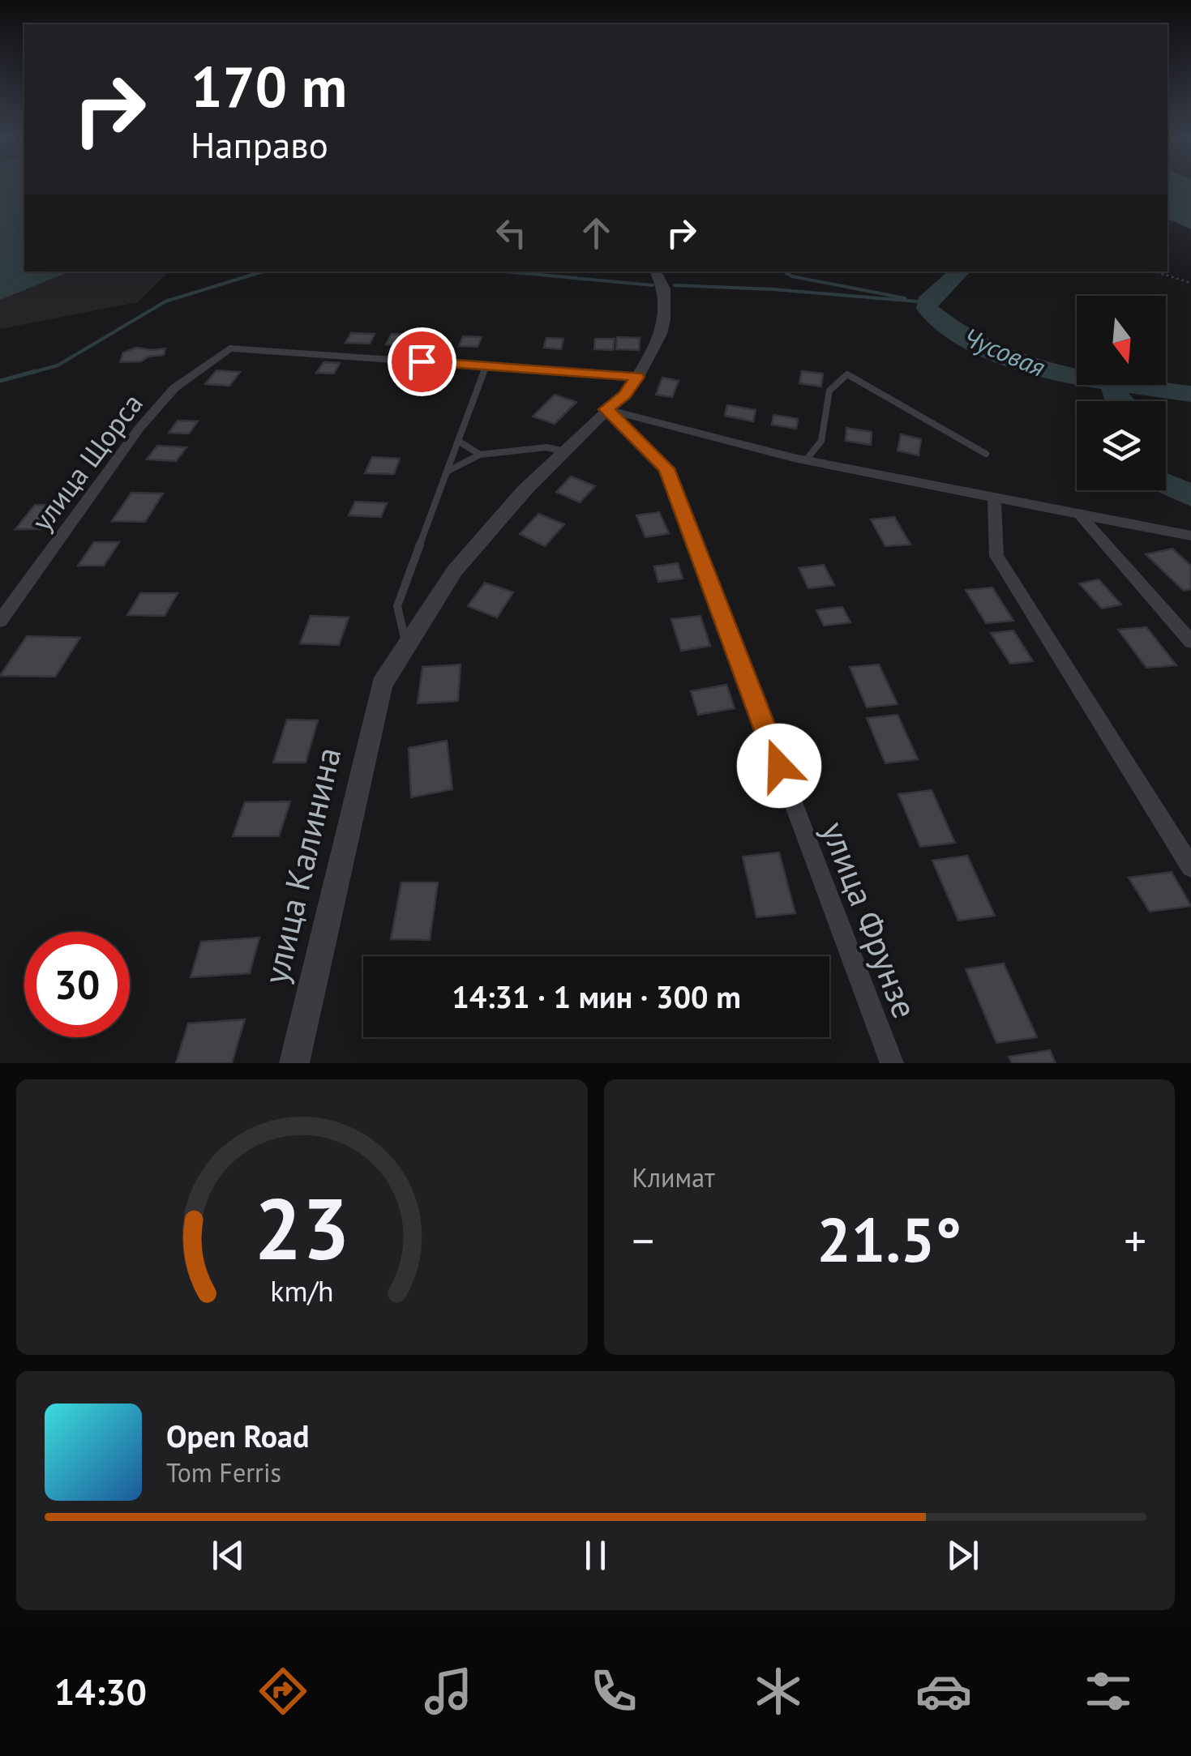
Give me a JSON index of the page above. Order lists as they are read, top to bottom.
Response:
{
  "streets": {
    "street": ["улица Щорса", "улица Калинина", "улица Фрунзе"]
  },
  "crossings": [
    ["улица Калинина", "улица Фрунзе"]
  ],
  "water": ["Чусовая"],
  "north": "bottom",
  "page": {
    "turn": ["170 m", "Направо"],
    "limit": "30",
    "trip": "14:31 · 1 мин · 300 m",
    "tile": "Климат",
    "heat": ["−", "21.5°", "+"],
    "song": ["Open Road", "Tom Ferris"],
    "tabs": "14:30",
    "gauge": ["23", "km/h"]
  }
}
